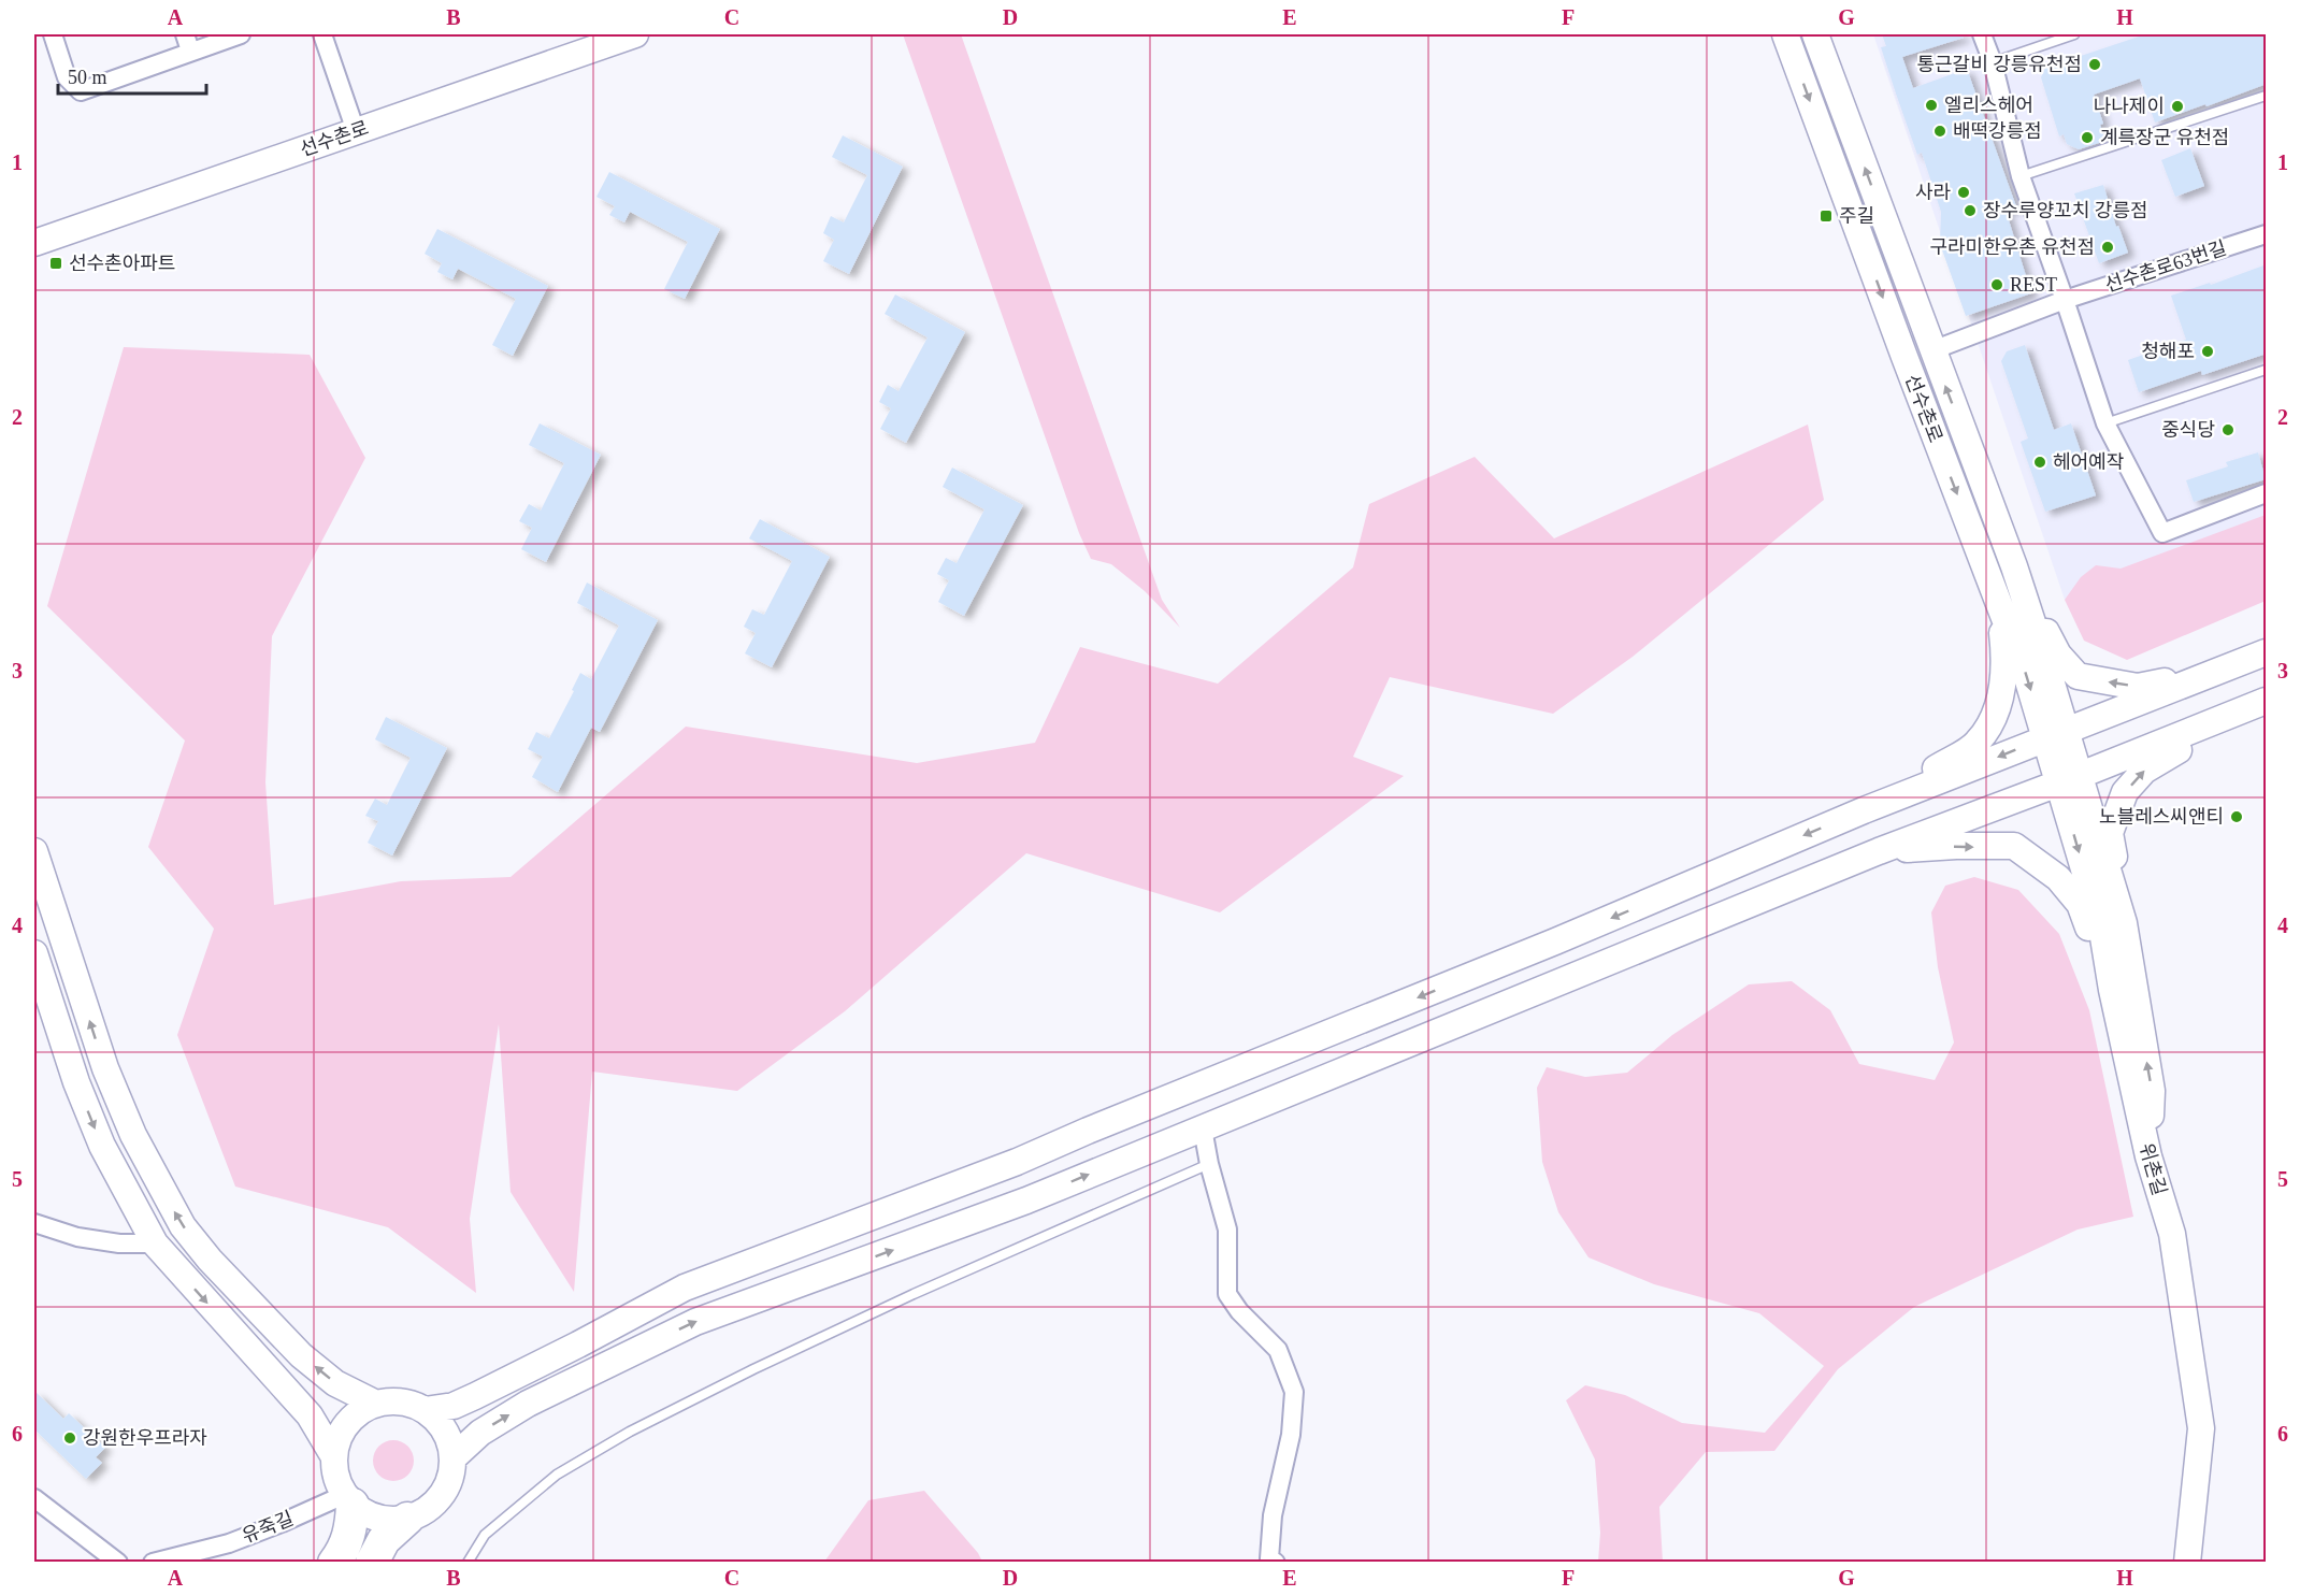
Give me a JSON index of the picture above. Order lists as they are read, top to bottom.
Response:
{
  "streets": {
    "street": [
      "선수촌로",
      "선수촌로63번길",
      "위촌길",
      "유죽길"
    ]
  },
  "crossings": [
    ["선수촌로", "선수촌로63번길"],
    ["선수촌로", "위촌길"]
  ],
  "places": {
    "other": [
      "통근갈비 강릉유천점",
      "엘리스헤어",
      "나나제이",
      "배떡강릉점",
      "계륵장군 유천점",
      "사라",
      "장수루양꼬치 강릉점",
      "구라미한우촌 유천점",
      "REST",
      "청해포",
      "중식당",
      "헤어예작",
      "노블레스씨앤티",
      "강원한우프라자"
    ],
    "transit": ["주길", "선수촌아파트"]
  },
  "scale_bar": "50 m",
  "grid": {
    "columns": [
      "A",
      "B",
      "C",
      "D",
      "E",
      "F",
      "G",
      "H"
    ],
    "rows": [
      "1",
      "2",
      "3",
      "4",
      "5",
      "6"
    ]
  }
}
